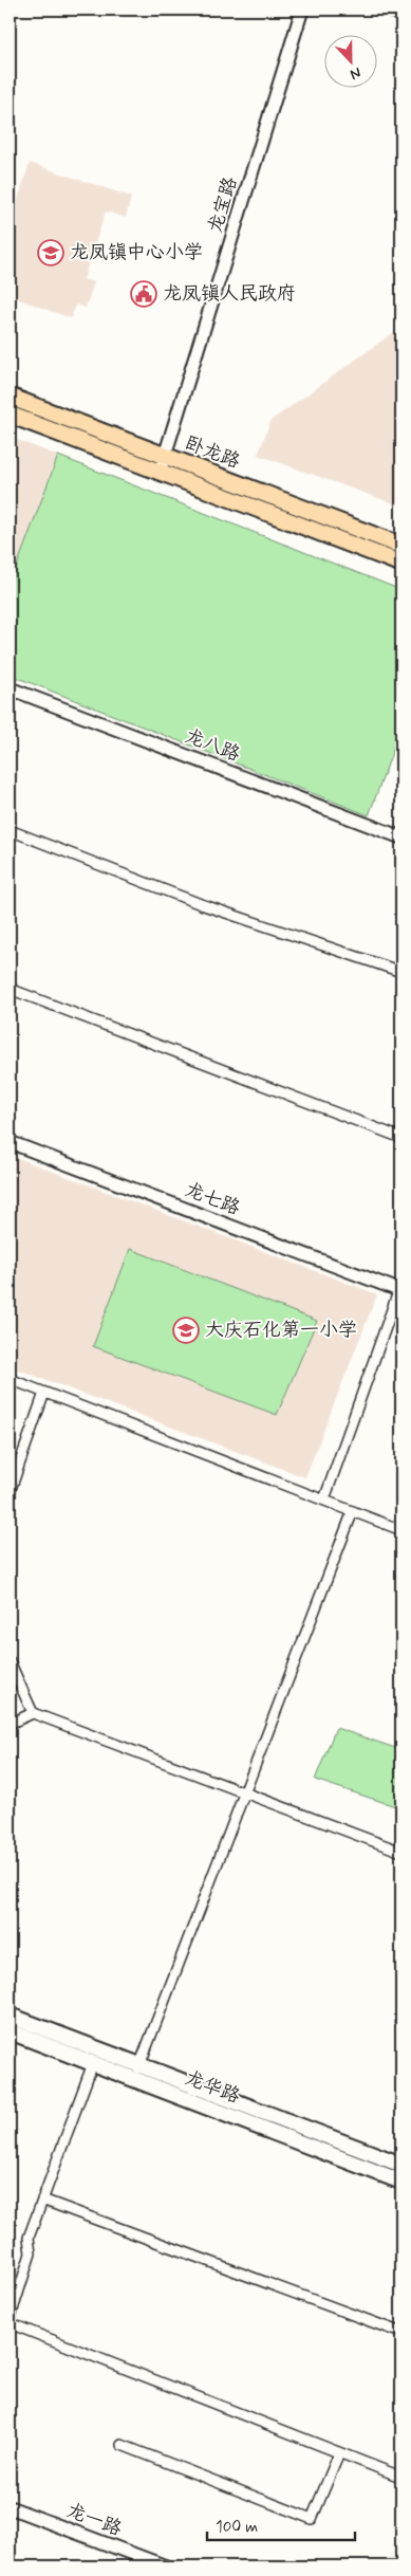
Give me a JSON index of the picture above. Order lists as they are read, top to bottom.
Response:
{
  "streets": {
    "main road": ["卧龙路", "龙华路"],
    "street": [
      "龙宝路",
      "龙八路",
      "龙七路",
      "龙一路"
    ]
  },
  "crossings": [
    ["龙宝路", "卧龙路"]
  ],
  "places": {
    "school or university": ["龙凤镇中心小学", "大庆石化第一小学"],
    "public building": ["龙凤镇人民政府"]
  },
  "scale_bar": "100 m",
  "north": "bottom"
}
